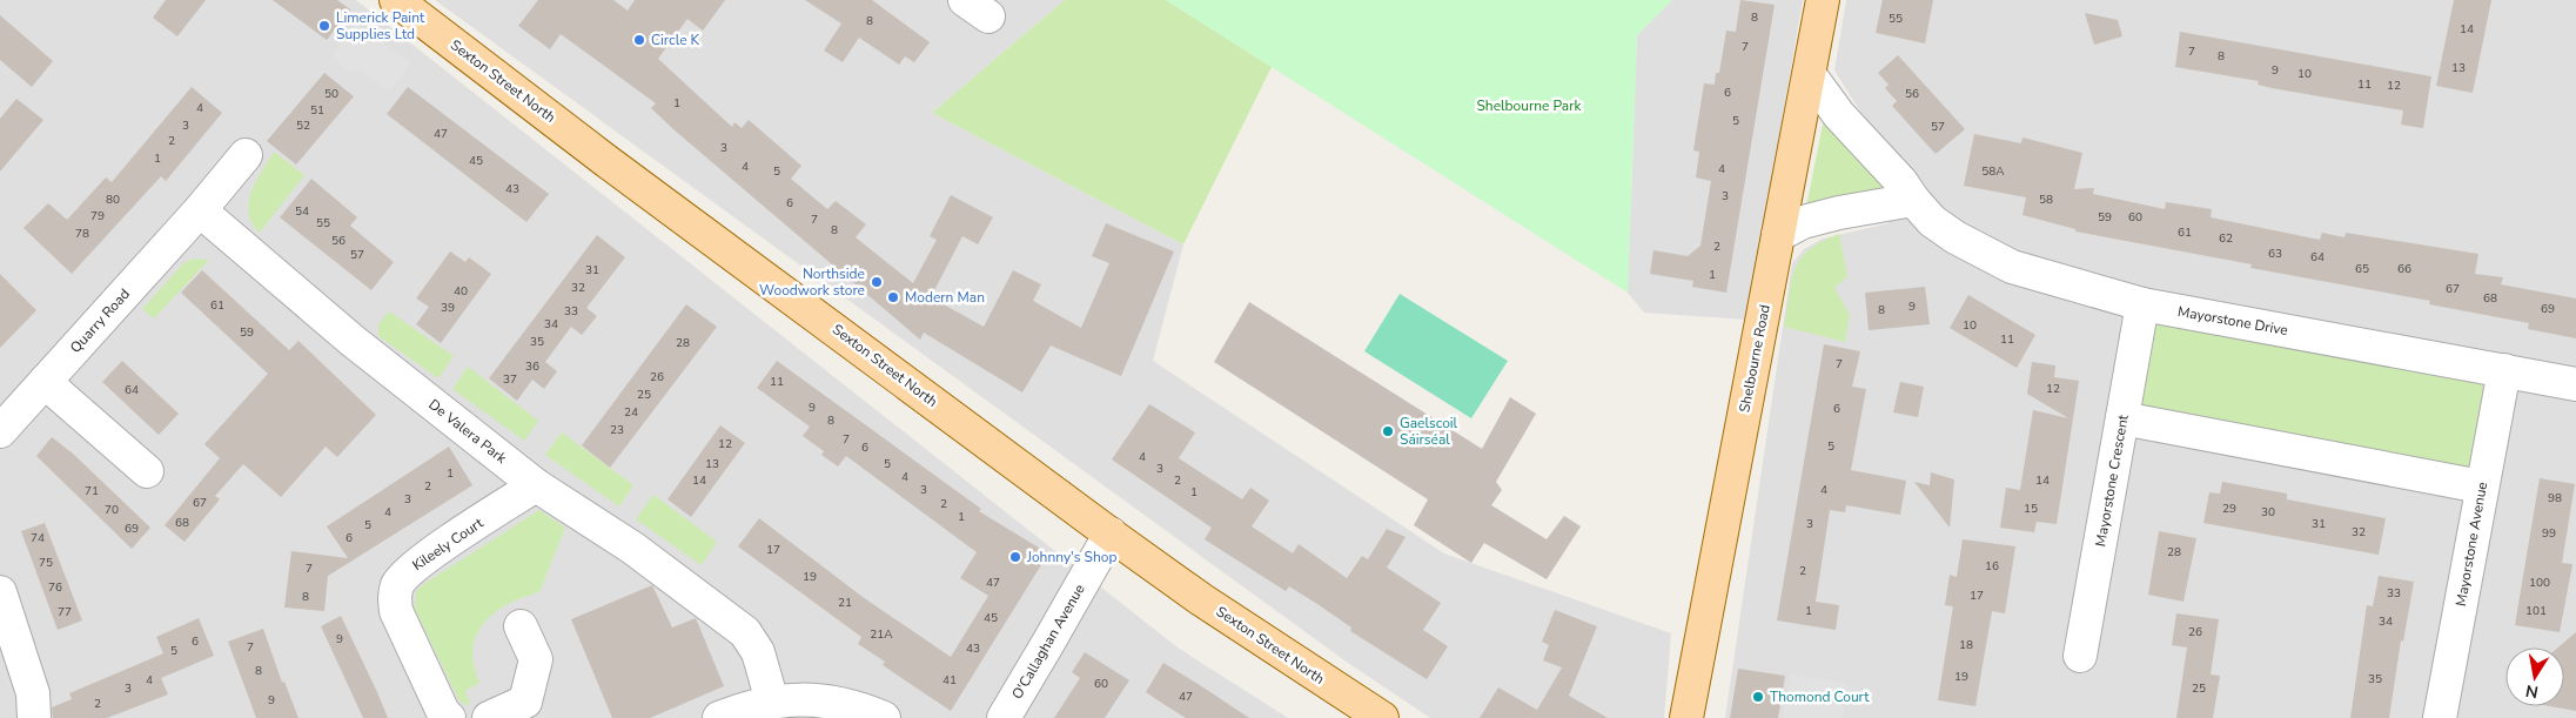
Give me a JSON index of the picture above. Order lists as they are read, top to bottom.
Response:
{
  "streets": {
    "main road": ["Sexton Street North", "Shelbourne Road"],
    "street": [
      "Quarry Road",
      "Mayorstone Drive",
      "De Valera Park",
      "Mayorstone Crescent",
      "Kileely Court",
      "Mayorstone Avenue",
      "O'Callaghan Avenue"
    ]
  },
  "crossings": [
    ["Sexton Street North", "O'Callaghan Avenue"],
    ["Quarry Road", "De Valera Park"],
    ["Mayorstone Drive", "Shelbourne Road"],
    ["Mayorstone Drive", "Mayorstone Crescent"],
    ["Mayorstone Drive", "Mayorstone Avenue"],
    ["De Valera Park", "Kileely Court"]
  ],
  "parks": ["Shelbourne Park"],
  "places": [
    "Limerick Paint Supplies Ltd",
    "Circle K",
    "Northside Woodwork store",
    "Modern Man",
    "Gaelscoil Sáirséal",
    "Johnny's Shop",
    "Thomond Court"
  ],
  "house_numbers": [
    "8",
    "55",
    "8",
    "14",
    "7",
    "7",
    "8",
    "13",
    "9",
    "10",
    "11",
    "12",
    "6",
    "50",
    "56",
    "1",
    "4",
    "51",
    "5",
    "3",
    "52",
    "57",
    "47",
    "2",
    "3",
    "1",
    "45",
    "4",
    "4",
    "5",
    "58A",
    "43",
    "3",
    "80",
    "58",
    "6",
    "54",
    "79",
    "59",
    "60",
    "7",
    "55",
    "8",
    "61",
    "78",
    "62",
    "56",
    "2",
    "63",
    "57",
    "64",
    "65",
    "66",
    "31",
    "1",
    "32",
    "67",
    "40",
    "68",
    "61",
    "9",
    "39",
    "69",
    "8",
    "33",
    "34",
    "10",
    "59",
    "11",
    "35",
    "28",
    "7",
    "36",
    "26",
    "37",
    "11",
    "12",
    "64",
    "25",
    "9",
    "6",
    "24",
    "8",
    "23",
    "7",
    "12",
    "5",
    "6",
    "4",
    "13",
    "5",
    "3",
    "1",
    "4",
    "14",
    "2",
    "14",
    "2",
    "3",
    "4",
    "71",
    "1",
    "98",
    "3",
    "67",
    "2",
    "15",
    "29",
    "70",
    "4",
    "30",
    "1",
    "68",
    "3",
    "31",
    "5",
    "69",
    "32",
    "99",
    "74",
    "6",
    "17",
    "28",
    "75",
    "16",
    "7",
    "2",
    "19",
    "47",
    "100",
    "76",
    "33",
    "17",
    "8",
    "21",
    "1",
    "101",
    "77",
    "45",
    "34",
    "26",
    "21A",
    "9",
    "6",
    "18",
    "7",
    "43",
    "5",
    "8",
    "19",
    "35",
    "4",
    "41",
    "60",
    "3",
    "25",
    "47",
    "9",
    "2"
  ],
  "north": "bottom"
}
